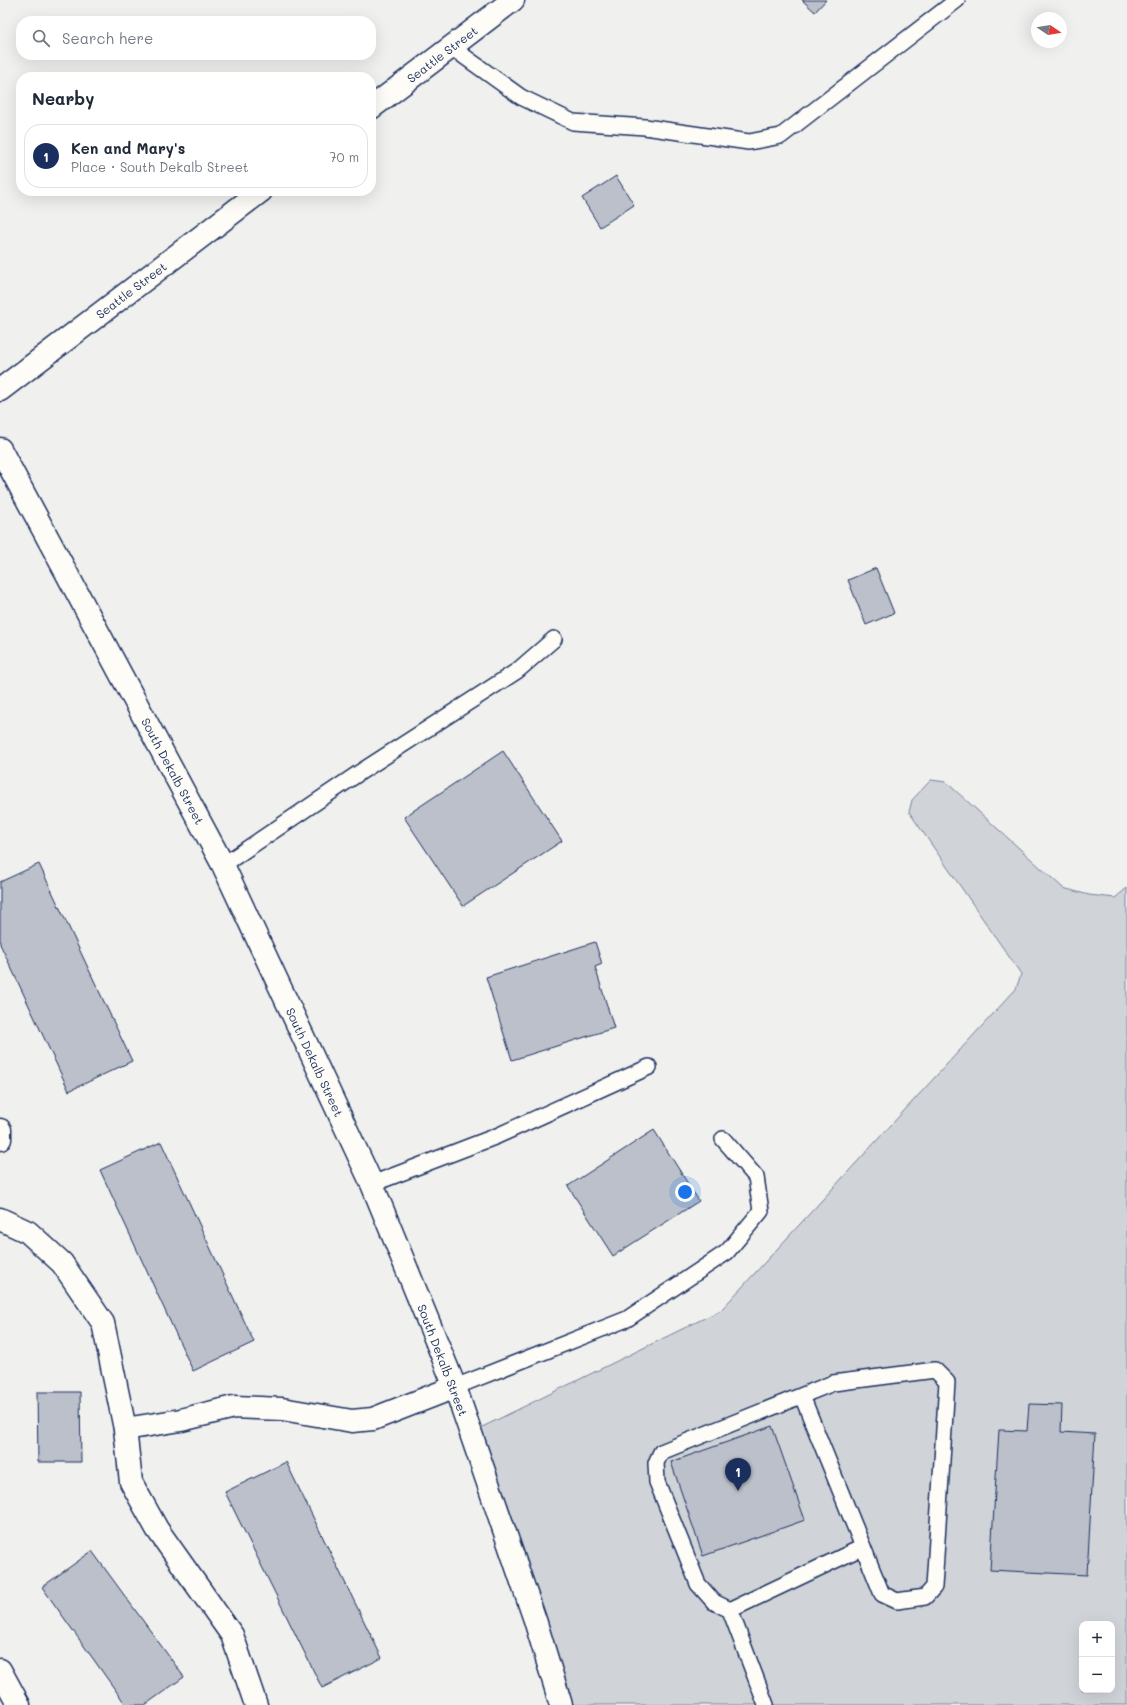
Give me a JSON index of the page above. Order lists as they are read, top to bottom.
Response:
{
  "streets": {
    "street": ["Seattle Street", "South Dekalb Street"]
  },
  "north": "right",
  "page": {
    "search": "Search here",
    "heading": "Nearby",
    "list": [
      {
        "mark": "1",
        "name": "Ken and Mary's",
        "note": "Place · South Dekalb Street",
        "value": "70 m"
      }
    ],
    "pins": "1",
    "map_buttons": ["+", "−"]
  }
}
